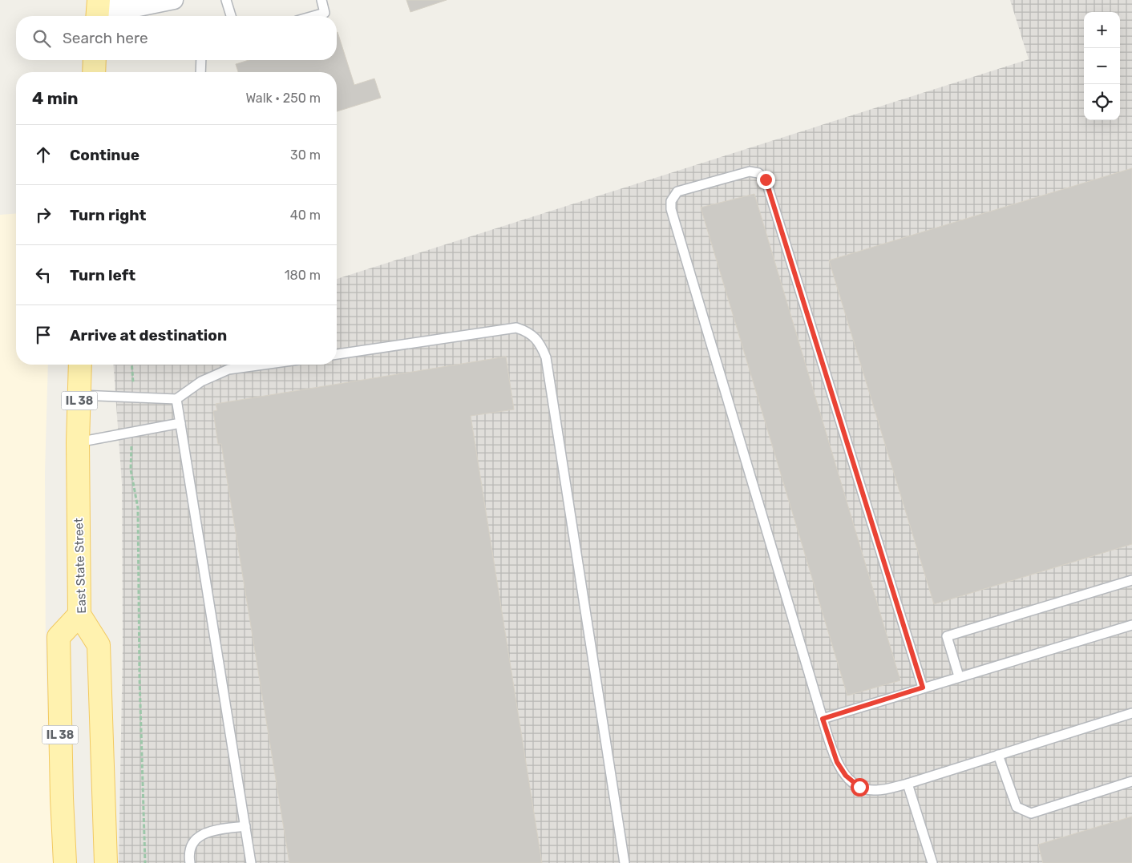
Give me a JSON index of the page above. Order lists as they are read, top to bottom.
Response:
{
  "streets": {
    "main road": ["IL 38", "East State Street"]
  },
  "crossings": [
    ["IL 38", "East State Street"]
  ],
  "page": {
    "map_buttons": ["+", "−"],
    "search": "Search here",
    "heading": ["4 min", "Walk · 250 m"],
    "list": [
      ["Continue", "30 m"],
      ["Turn right", "40 m"],
      ["Turn left", "180 m"],
      "Arrive at destination"
    ]
  }
}
